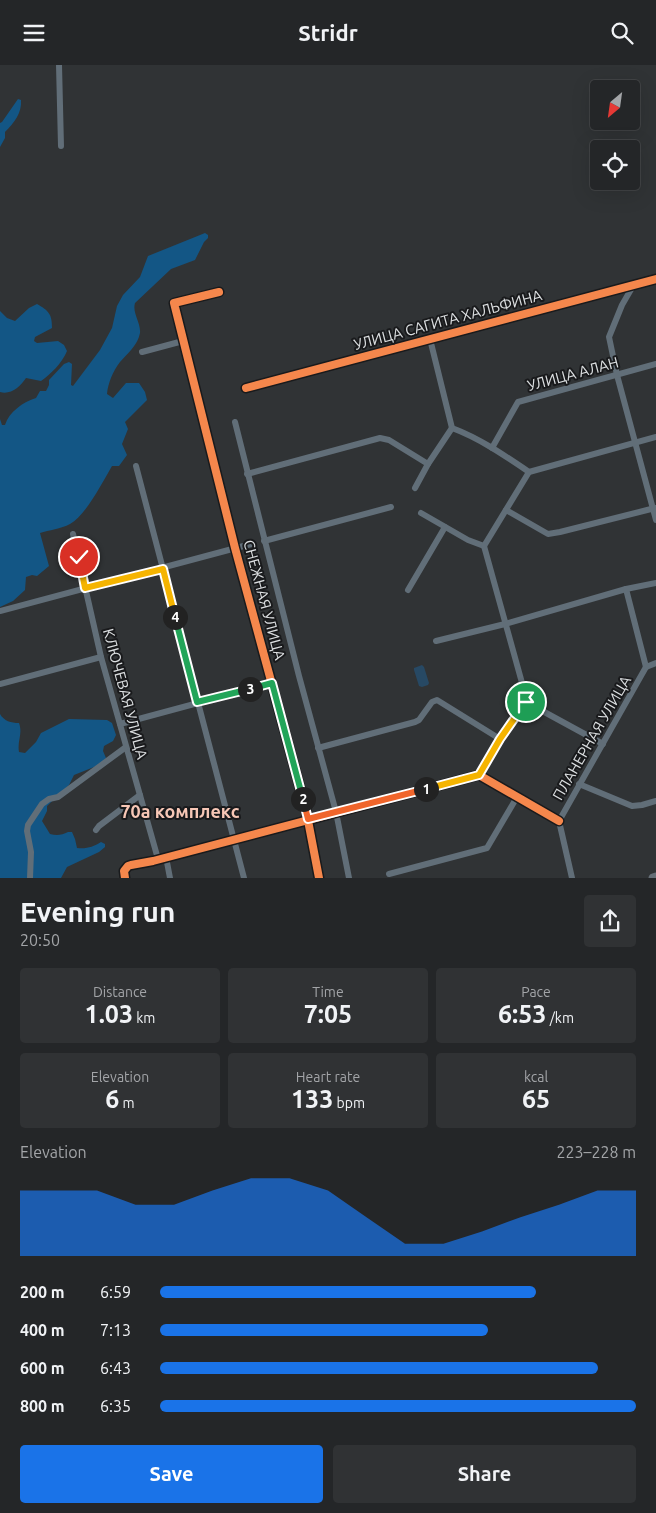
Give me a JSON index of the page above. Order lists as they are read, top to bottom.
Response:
{
  "streets": {
    "street": [
      "УЛИЦА САГИТА ХАЛЬФИНА",
      "УЛИЦА АЛАН",
      "СНЕЖНАЯ УЛИЦА",
      "КЛЮЧЕВАЯ УЛИЦА",
      "ПЛАНЕРНАЯ УЛИЦА"
    ]
  },
  "districts": ["70а комплекс"],
  "north": "bottom left",
  "page": {
    "header": "Stridr",
    "pins": [
      "4",
      "3",
      "1",
      "2"
    ],
    "heading": ["Evening run", "20:50"],
    "stats": [
      ["Distance", "1.03 km"],
      ["Time", "7:05"],
      ["Pace", "6:53 /km"],
      ["Elevation", "6 m"],
      ["Heart rate", "133 bpm"],
      ["kcal", "65"]
    ],
    "chart": ["Elevation", "223–228 m"],
    "list": [
      {
        "name": "200 m",
        "note": "6:59"
      },
      {
        "name": "400 m",
        "note": "7:13"
      },
      {
        "name": "600 m",
        "note": "6:43"
      },
      {
        "name": "800 m",
        "note": "6:35"
      }
    ],
    "buttons": ["Save", "Share"]
  }
}
